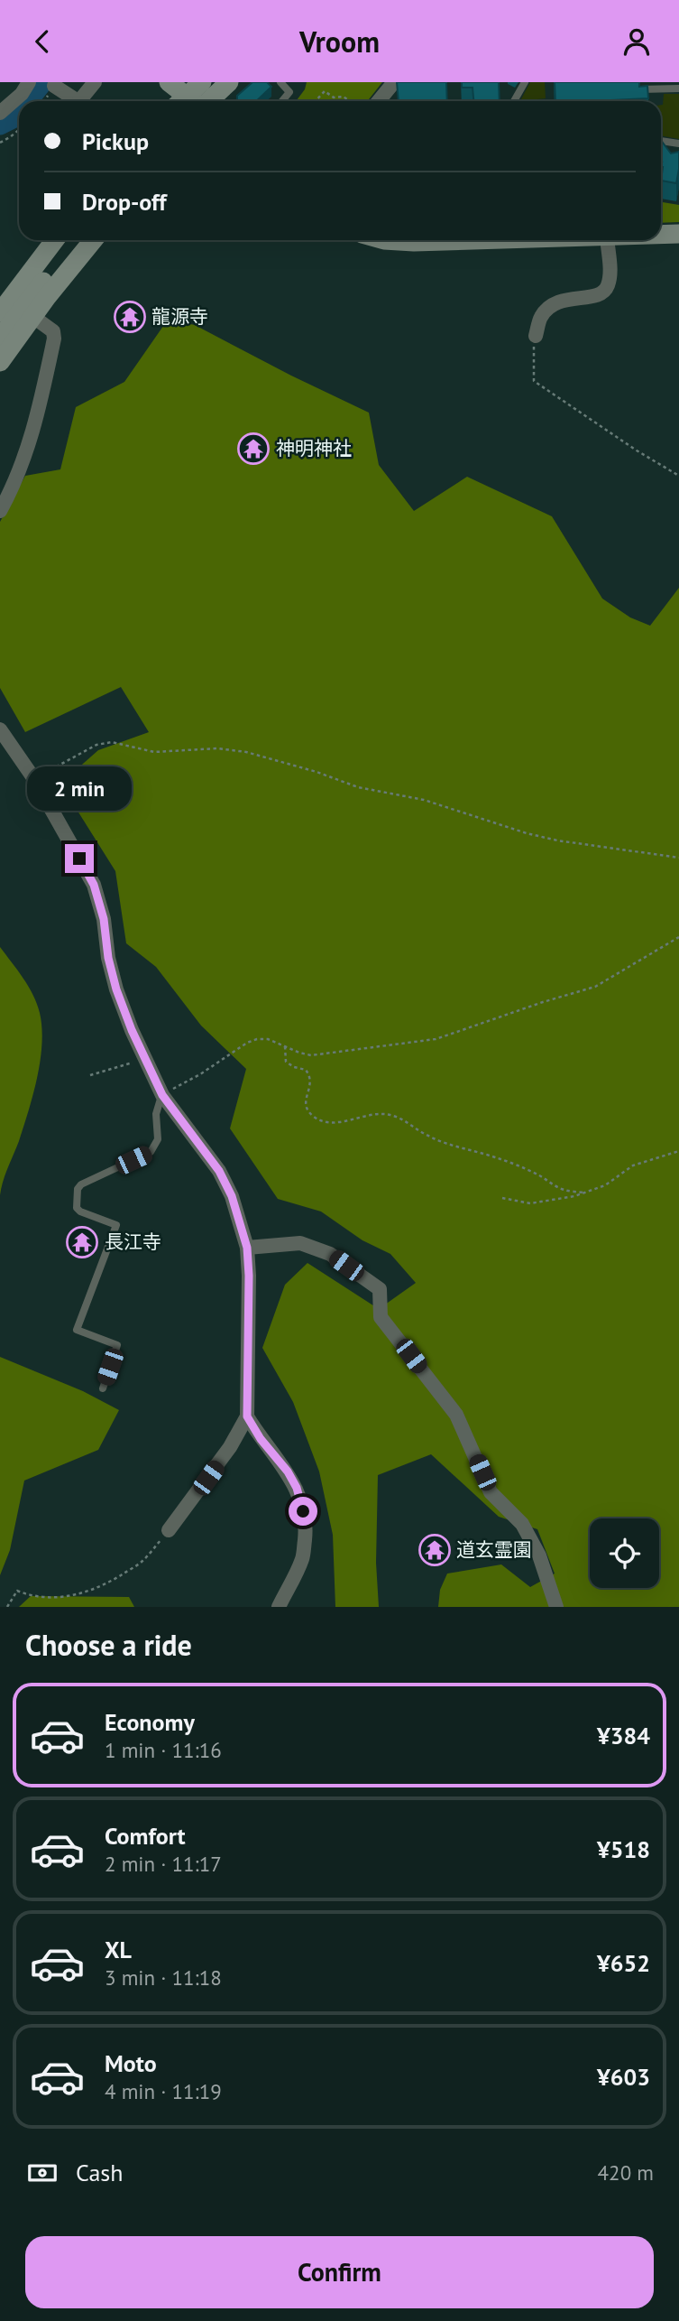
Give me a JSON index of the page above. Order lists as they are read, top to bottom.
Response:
{
  "places": {
    "temple": [
      "龍源寺",
      "神明神社",
      "長江寺",
      "道玄霊園"
    ]
  },
  "page": {
    "header": "Vroom",
    "banner": ["Pickup", "Drop-off"],
    "bubble": "2 min",
    "heading": "Choose a ride",
    "list": [
      {
        "name": "Economy",
        "note": "1 min · 11:16",
        "value": "¥384"
      },
      {
        "name": "Comfort",
        "note": "2 min · 11:17",
        "value": "¥518"
      },
      {
        "name": "XL",
        "note": "3 min · 11:18",
        "value": "¥652"
      },
      {
        "name": "Moto",
        "note": "4 min · 11:19",
        "value": "¥603"
      }
    ],
    "pay": ["Cash", "420 m"],
    "buttons": "Confirm"
  }
}
